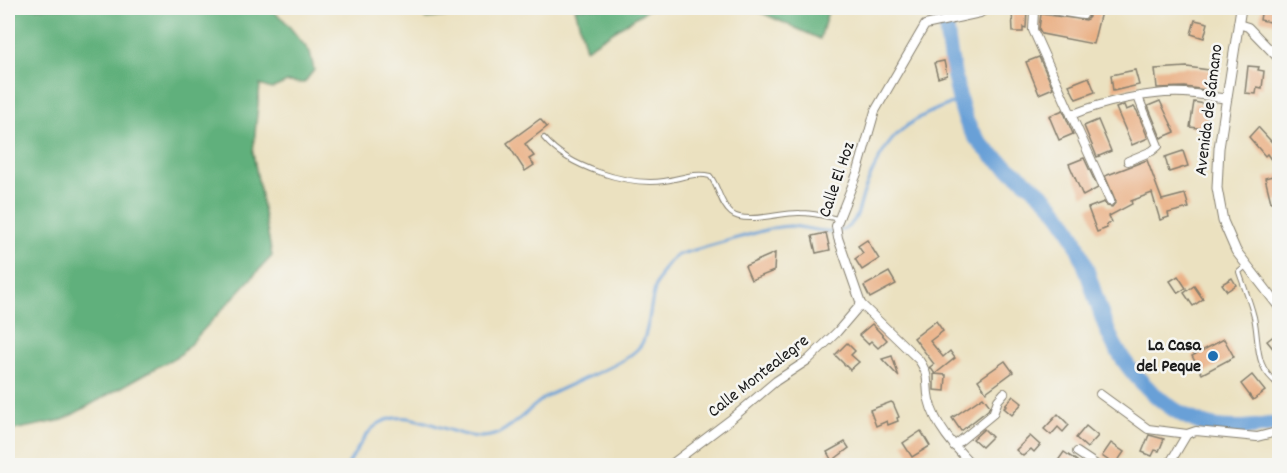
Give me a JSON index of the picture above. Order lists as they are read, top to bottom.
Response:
{
  "streets": {
    "street": ["Avenida de Sámano", "Calle El Hoz", "Calle Montealegre"]
  },
  "crossings": [
    ["Calle El Hoz", "Calle Montealegre"]
  ],
  "places": ["La Casa del Peque"]
}
